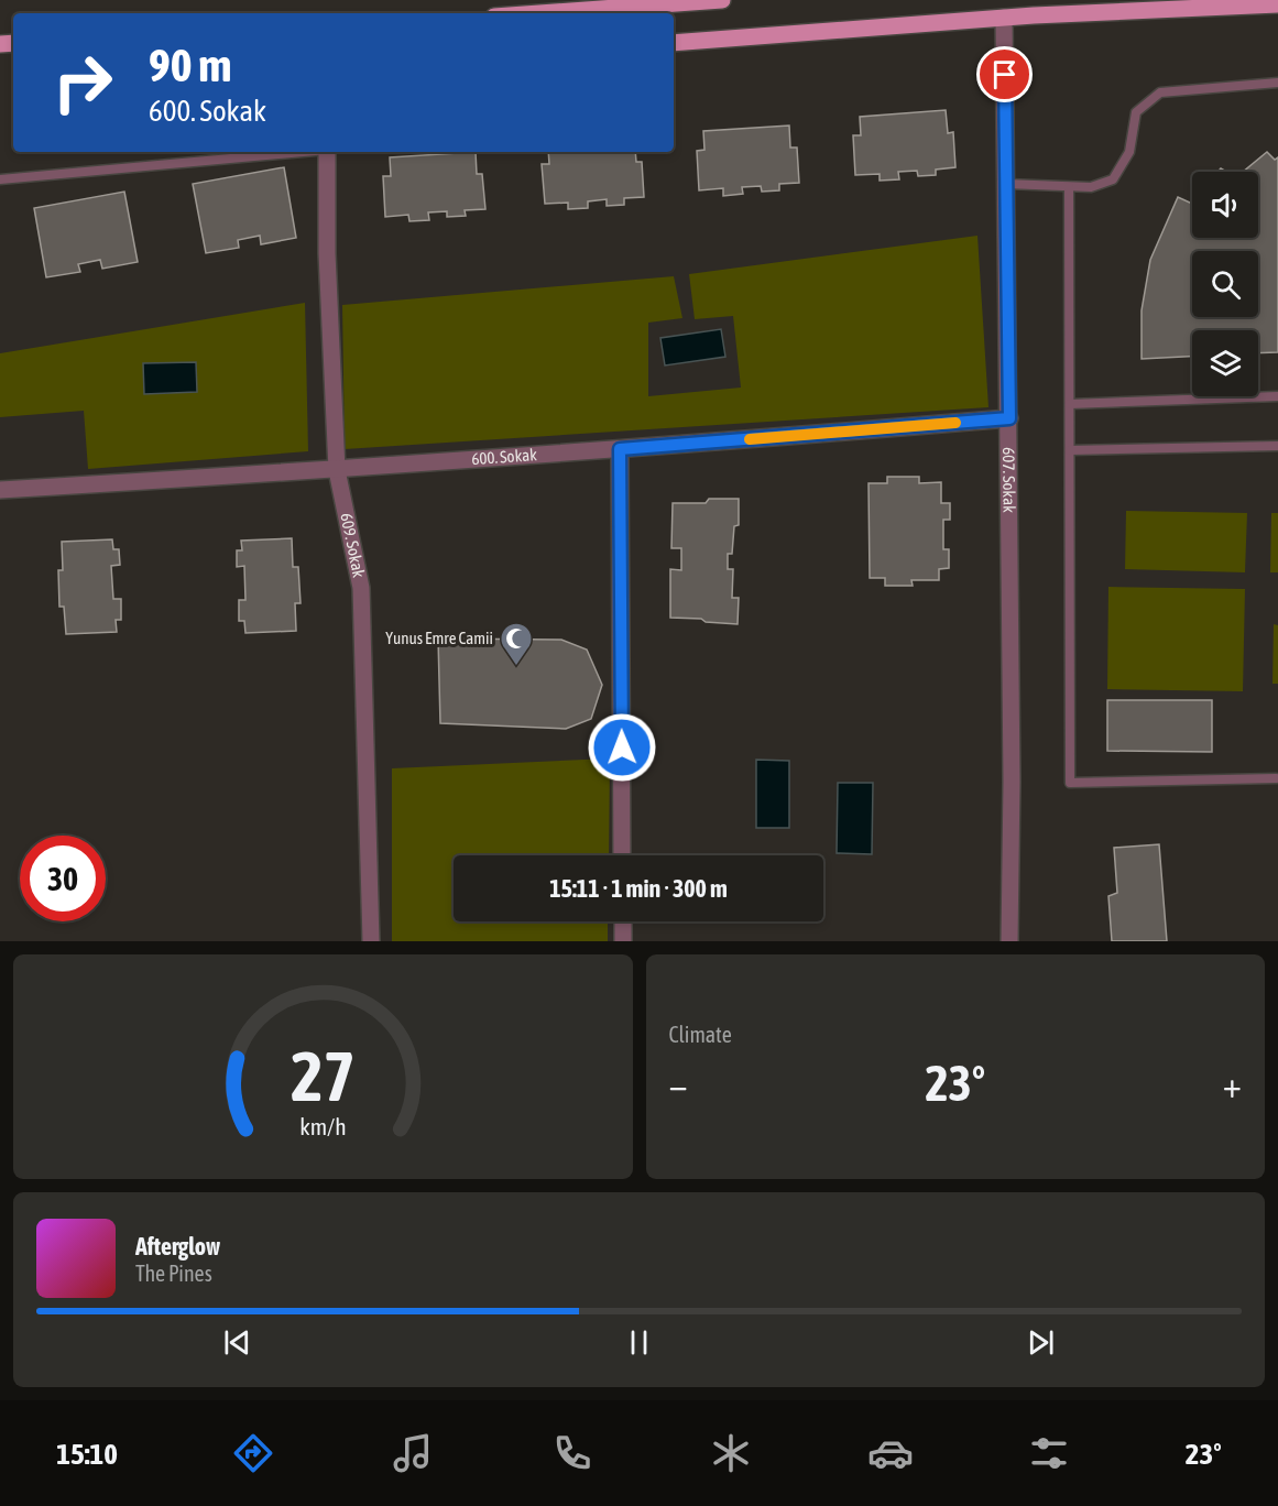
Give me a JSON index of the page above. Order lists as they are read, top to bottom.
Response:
{
  "streets": {
    "street": ["600. Sokak", "607. Sokak", "609. Sokak"]
  },
  "crossings": [
    ["600. Sokak", "607. Sokak"],
    ["600. Sokak", "609. Sokak"]
  ],
  "places": {
    "mosque": ["Yunus Emre Camii"]
  },
  "page": {
    "turn": ["90 m", "600. Sokak"],
    "limit": "30",
    "trip": "15:11 · 1 min · 300 m",
    "tile": "Climate",
    "heat": ["−", "23°", "+"],
    "song": ["Afterglow", "The Pines"],
    "tabs": ["15:10", "23°"],
    "gauge": ["27", "km/h"]
  }
}
